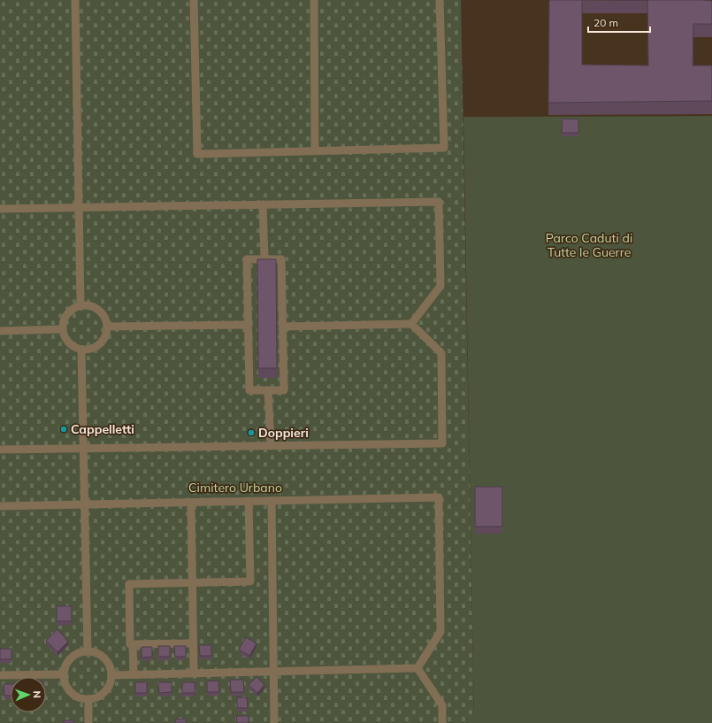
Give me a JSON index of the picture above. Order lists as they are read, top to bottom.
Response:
{
  "parks": ["Parco Caduti di Tutte le Guerre", "Cimitero Urbano"],
  "places": ["Cappelletti", "Doppieri"],
  "scale_bar": "20 m",
  "north": "right"
}
